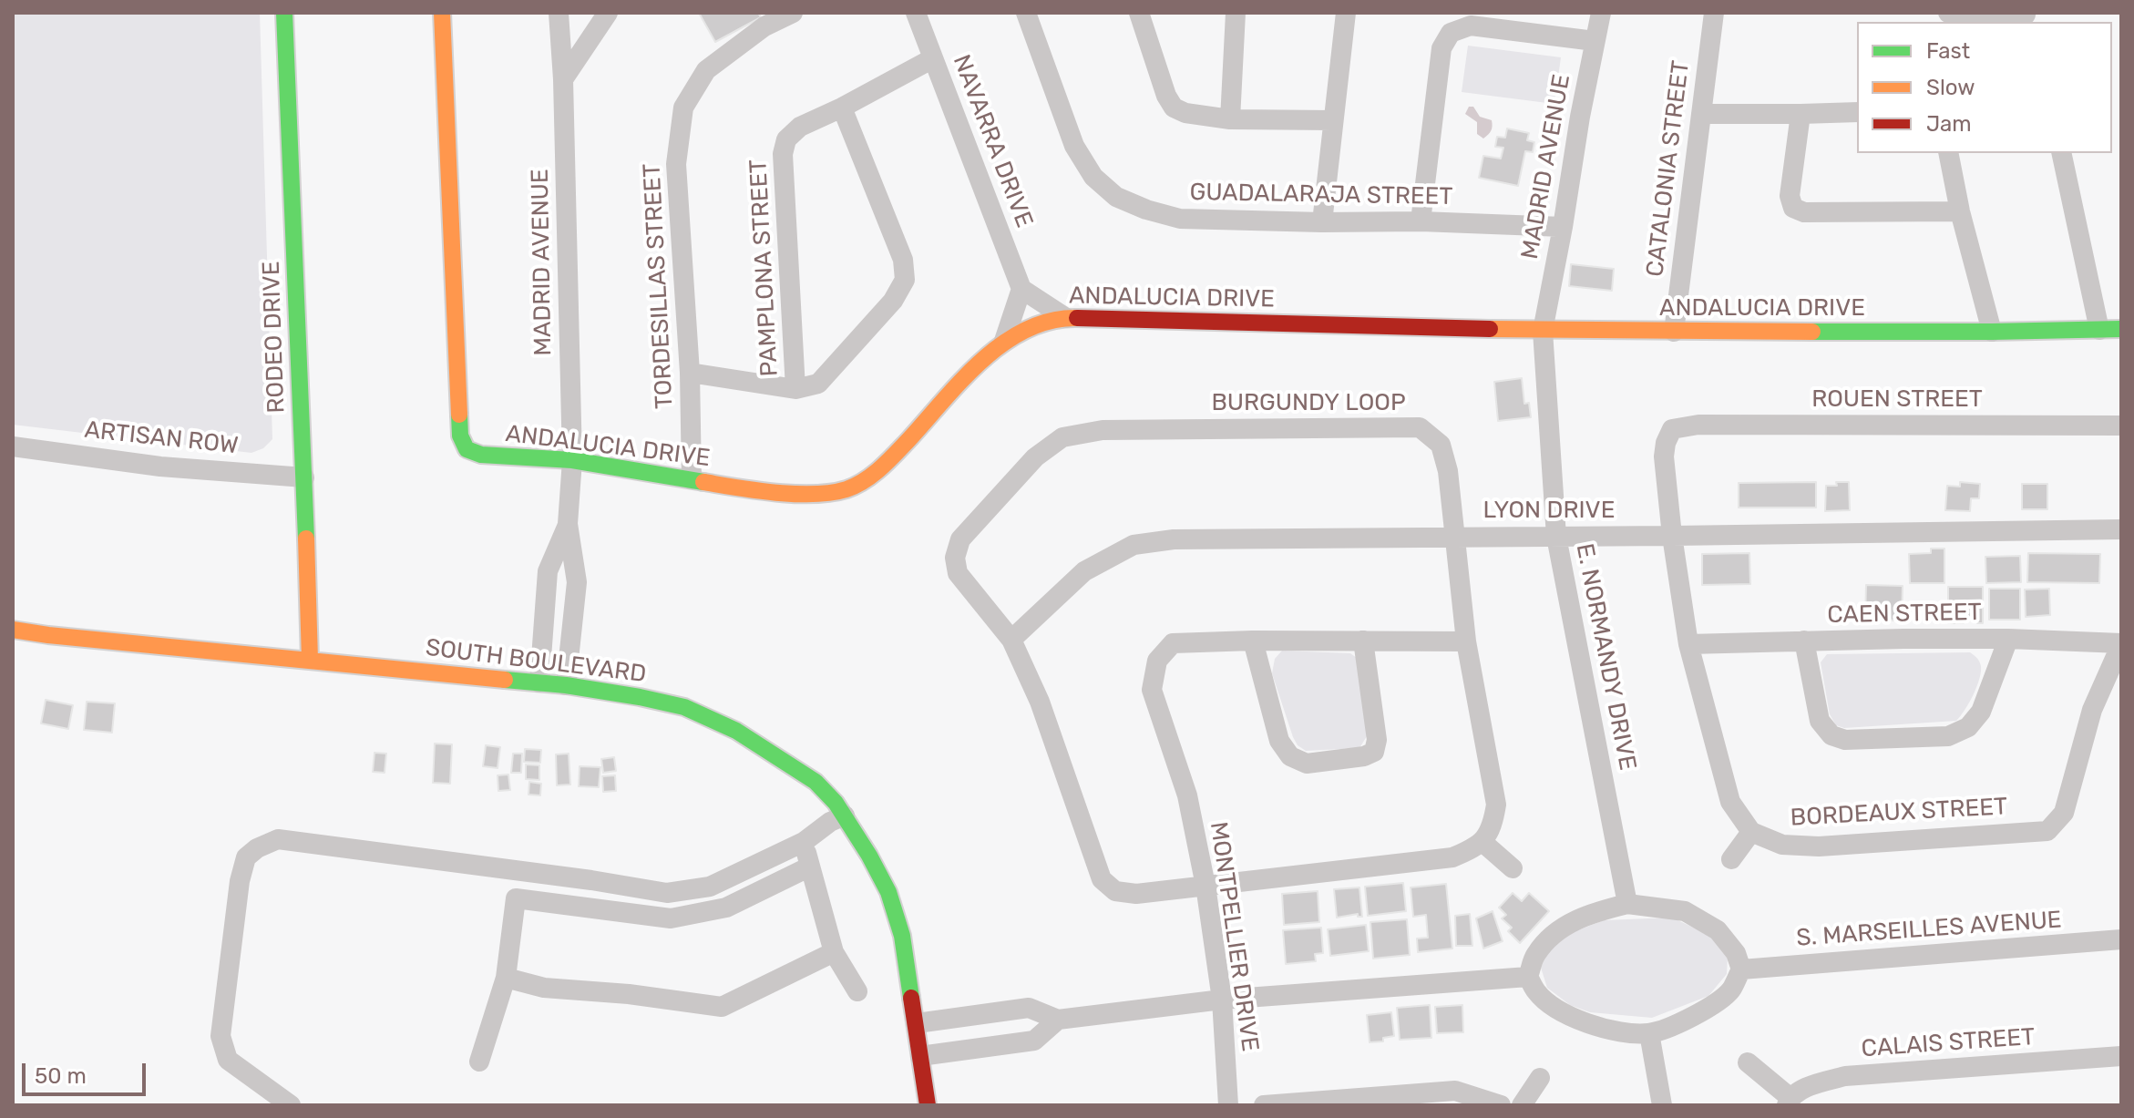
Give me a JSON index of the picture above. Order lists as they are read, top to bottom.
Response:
{
  "streets": {
    "street": [
      "NAVARRA DRIVE",
      "MADRID AVENUE",
      "CATALONIA STREET",
      "GUADALARAJA STREET",
      "PAMPLONA STREET",
      "TORDESILLAS STREET",
      "ANDALUCIA DRIVE",
      "RODEO DRIVE",
      "ROUEN STREET",
      "BURGUNDY LOOP",
      "ARTISAN ROW",
      "LYON DRIVE",
      "CAEN STREET",
      "E. NORMANDY DRIVE",
      "SOUTH BOULEVARD",
      "BORDEAUX STREET",
      "S. MARSEILLES AVENUE",
      "MONTPELLIER DRIVE",
      "CALAIS STREET"
    ]
  },
  "crossings": [
    ["NAVARRA DRIVE", "PAMPLONA STREET"],
    ["MADRID AVENUE", "GUADALARAJA STREET"],
    ["MADRID AVENUE", "ANDALUCIA DRIVE"],
    ["MADRID AVENUE", "E. NORMANDY DRIVE"],
    ["CATALONIA STREET", "ANDALUCIA DRIVE"],
    ["TORDESILLAS STREET", "ANDALUCIA DRIVE"],
    ["ANDALUCIA DRIVE", "E. NORMANDY DRIVE"],
    ["RODEO DRIVE", "ARTISAN ROW"],
    ["RODEO DRIVE", "SOUTH BOULEVARD"],
    ["ROUEN STREET", "LYON DRIVE"],
    ["BURGUNDY LOOP", "LYON DRIVE"],
    ["BURGUNDY LOOP", "MONTPELLIER DRIVE"],
    ["LYON DRIVE", "E. NORMANDY DRIVE"],
    ["CAEN STREET", "BORDEAUX STREET"],
    ["E. NORMANDY DRIVE", "S. MARSEILLES AVENUE"]
  ],
  "legend": ["Fast", "Slow", "Jam"],
  "scale_bar": "50 m"
}
